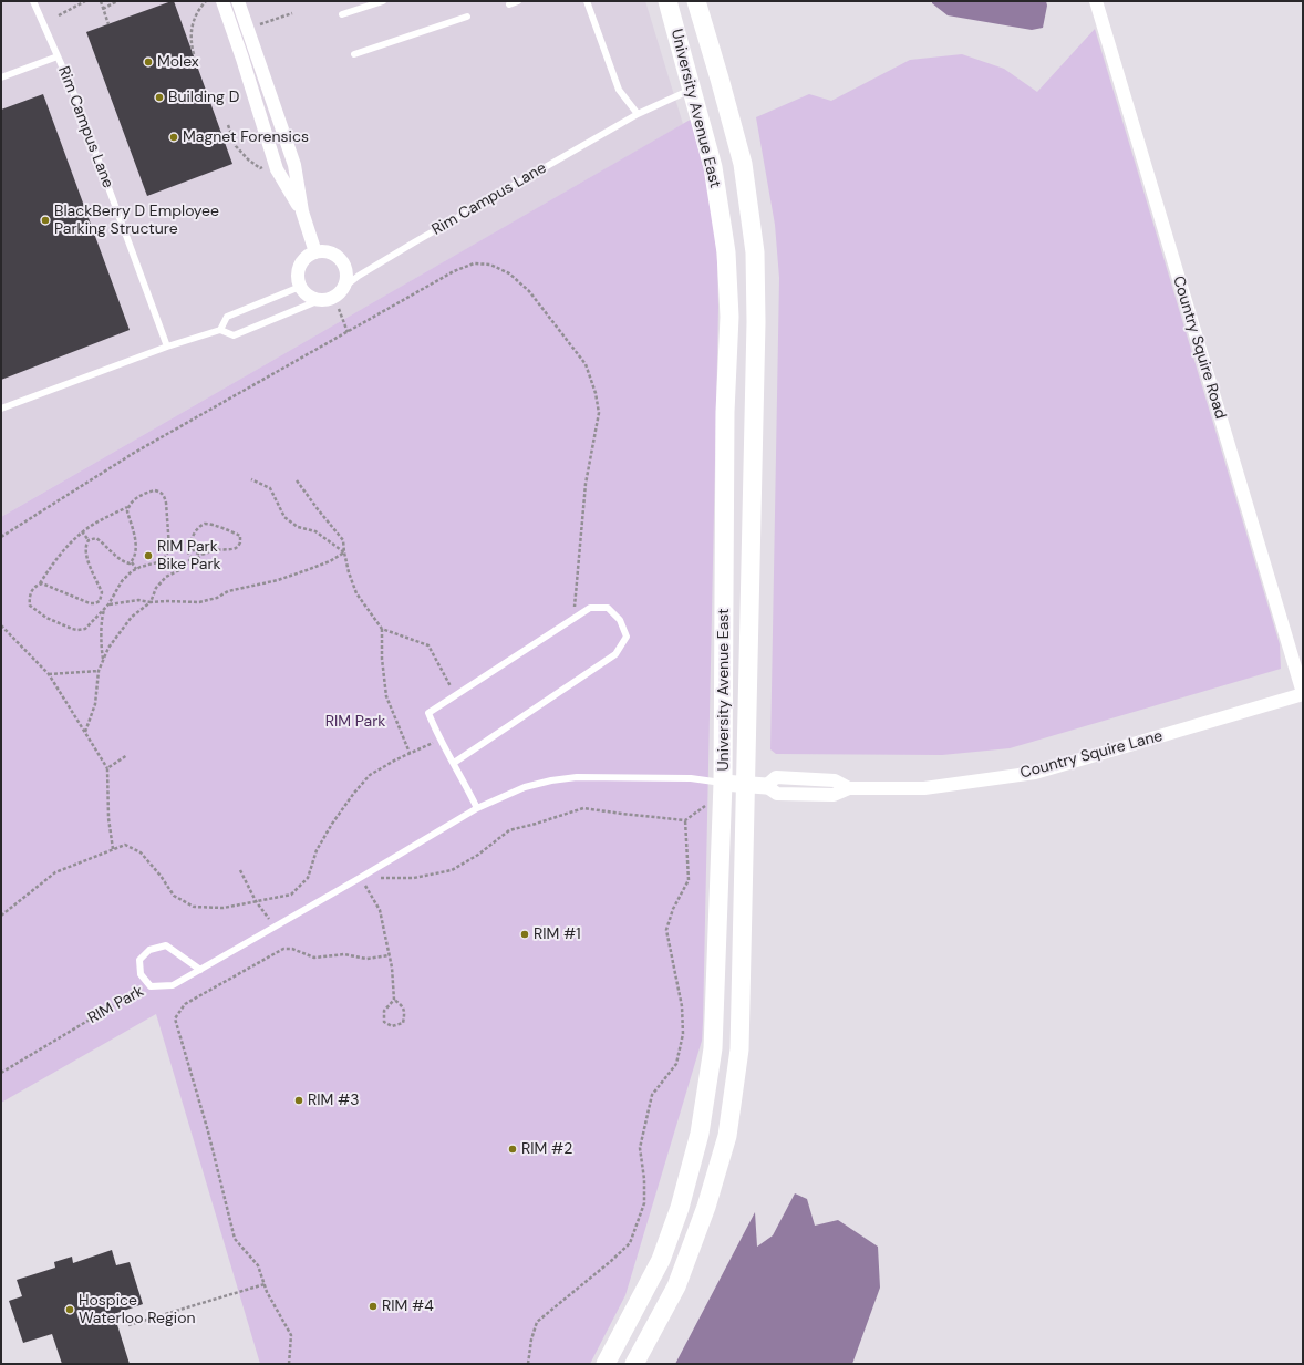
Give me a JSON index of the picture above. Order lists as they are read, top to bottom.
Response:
{
  "streets": {
    "main road": ["University Avenue East"],
    "street": ["Country Squire Road", "Country Squire Lane"],
    "lane": ["Rim Campus Lane", "RIM Park"]
  },
  "crossings": [
    ["University Avenue East", "Rim Campus Lane"],
    ["University Avenue East", "Country Squire Lane"],
    ["University Avenue East", "RIM Park"],
    ["Country Squire Road", "Country Squire Lane"],
    ["Country Squire Lane", "RIM Park"]
  ],
  "parks": ["RIM Park"],
  "places": [
    "Molex",
    "Building D",
    "Magnet Forensics",
    "BlackBerry D Employee Parking Structure",
    "RIM Park Bike Park",
    "RIM #1",
    "RIM #3",
    "RIM #2",
    "RIM #4",
    "Hospice Waterloo Region"
  ]
}
